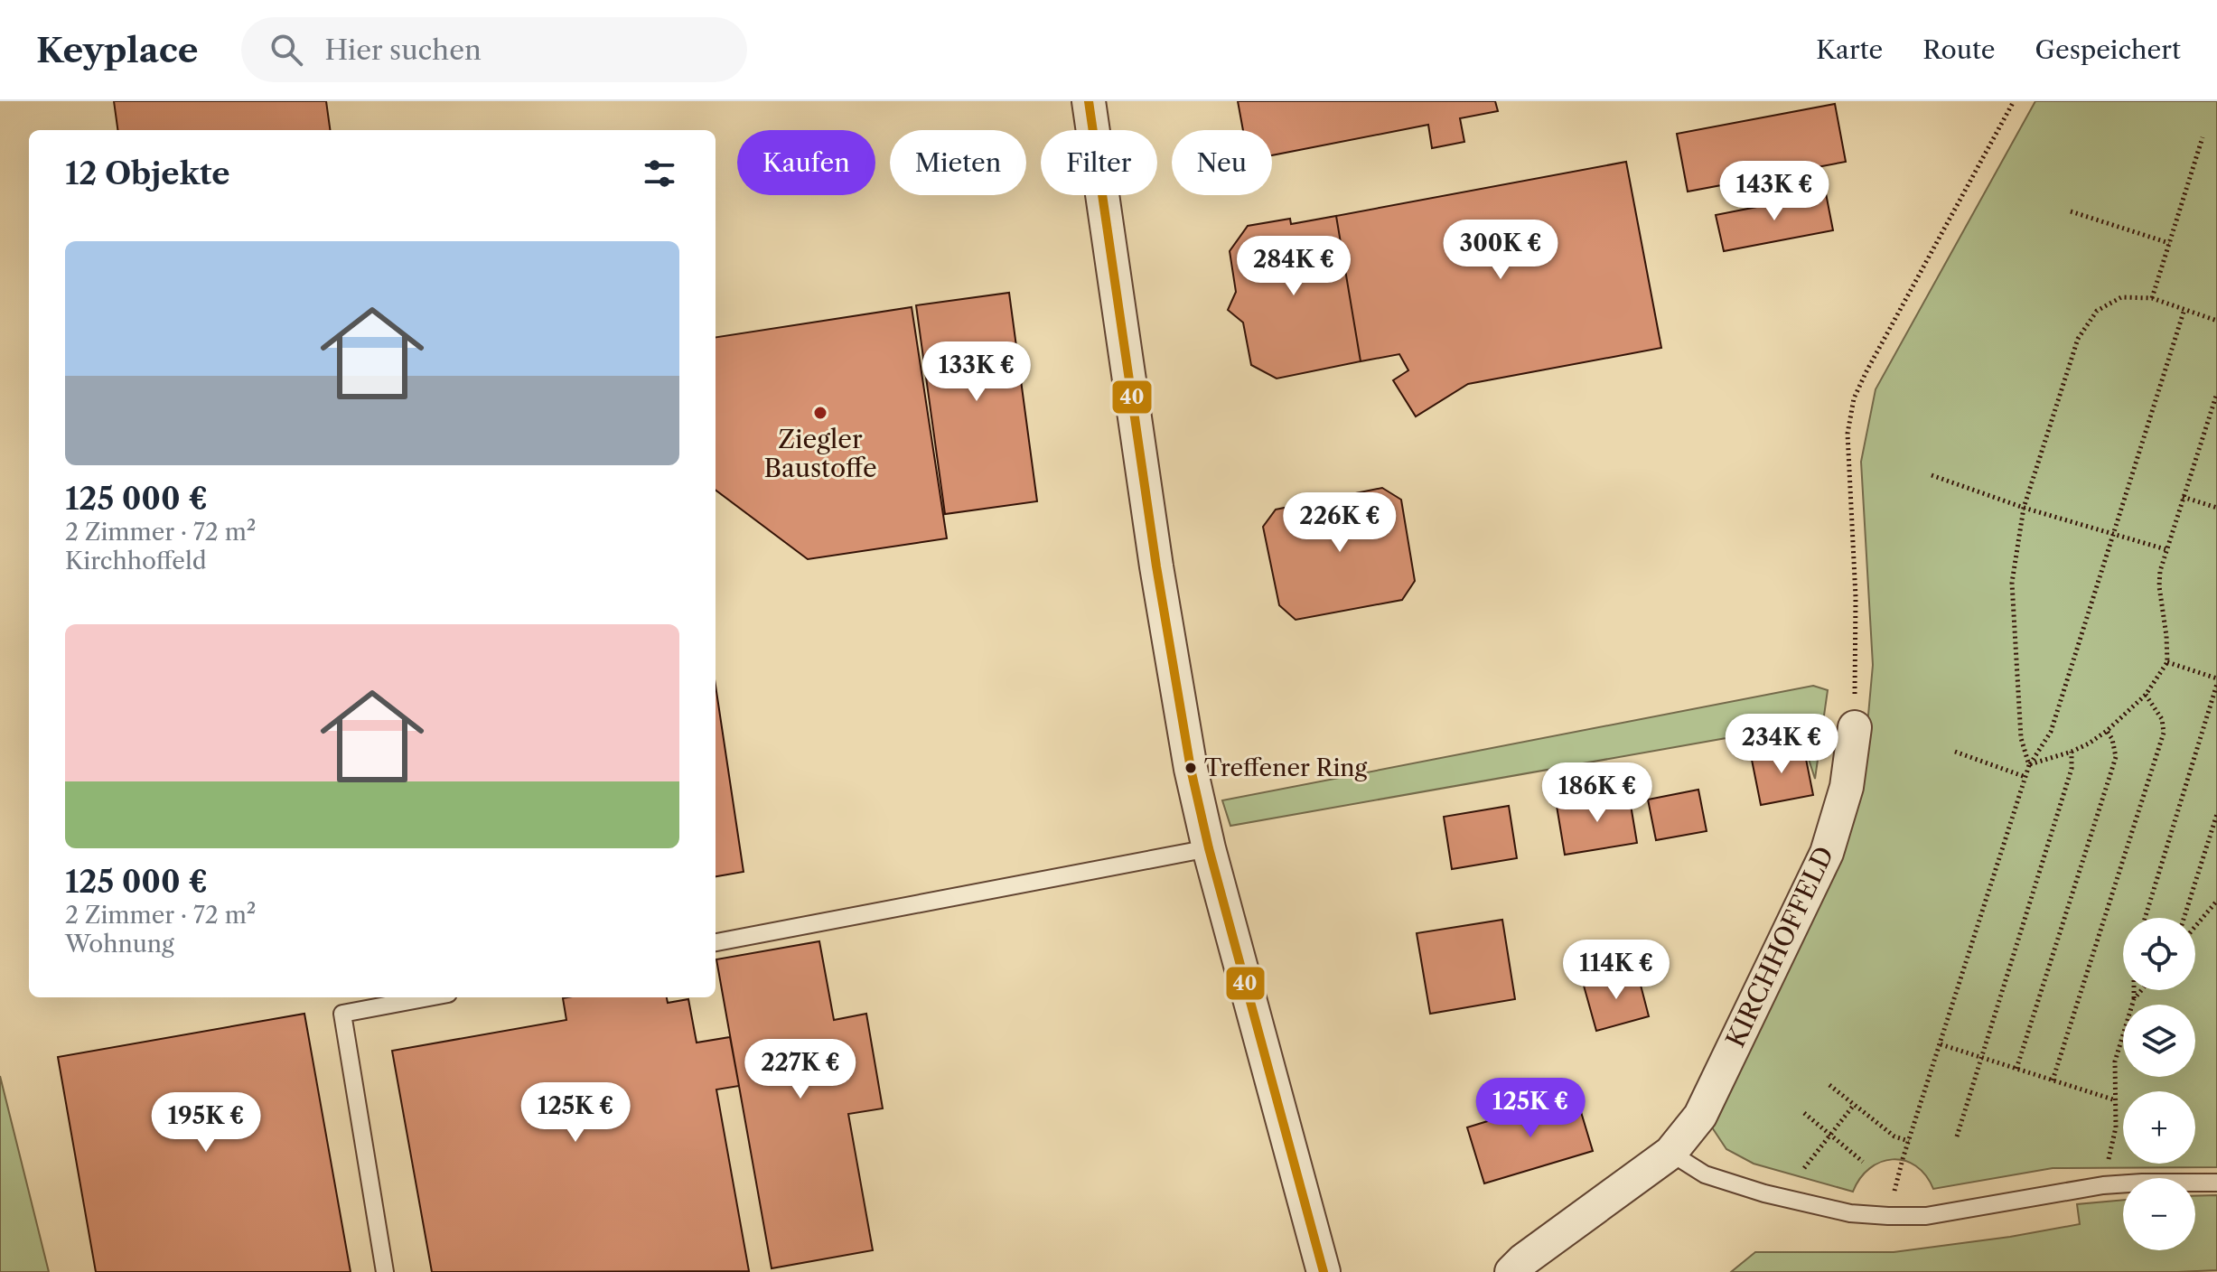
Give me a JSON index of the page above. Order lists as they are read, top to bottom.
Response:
{
  "streets": {
    "street": ["KIRCHHOFFELD"]
  },
  "places": ["Ziegler Baustoffe", "Treffener Ring"],
  "lines": ["transit line 40"],
  "page": {
    "header": "Keyplace",
    "search": "Hier suchen",
    "nav": ["Karte", "Route", "Gespeichert"],
    "chip": [
      "Kaufen",
      "Mieten",
      "Filter",
      "Neu"
    ],
    "heading": "12 Objekte",
    "price": [
      "143K €",
      "300K €",
      "284K €",
      "133K €",
      "226K €",
      "234K €",
      "186K €",
      "114K €",
      "227K €",
      "125K €",
      "125K €",
      "195K €"
    ],
    "list": [
      {
        "name": "125 000 €",
        "note": "2 Zimmer · 72 m² · Kirchhoffeld"
      },
      {
        "name": "125 000 €",
        "note": "2 Zimmer · 72 m² · Wohnung"
      }
    ],
    "map_buttons": ["+", "−"]
  }
}
